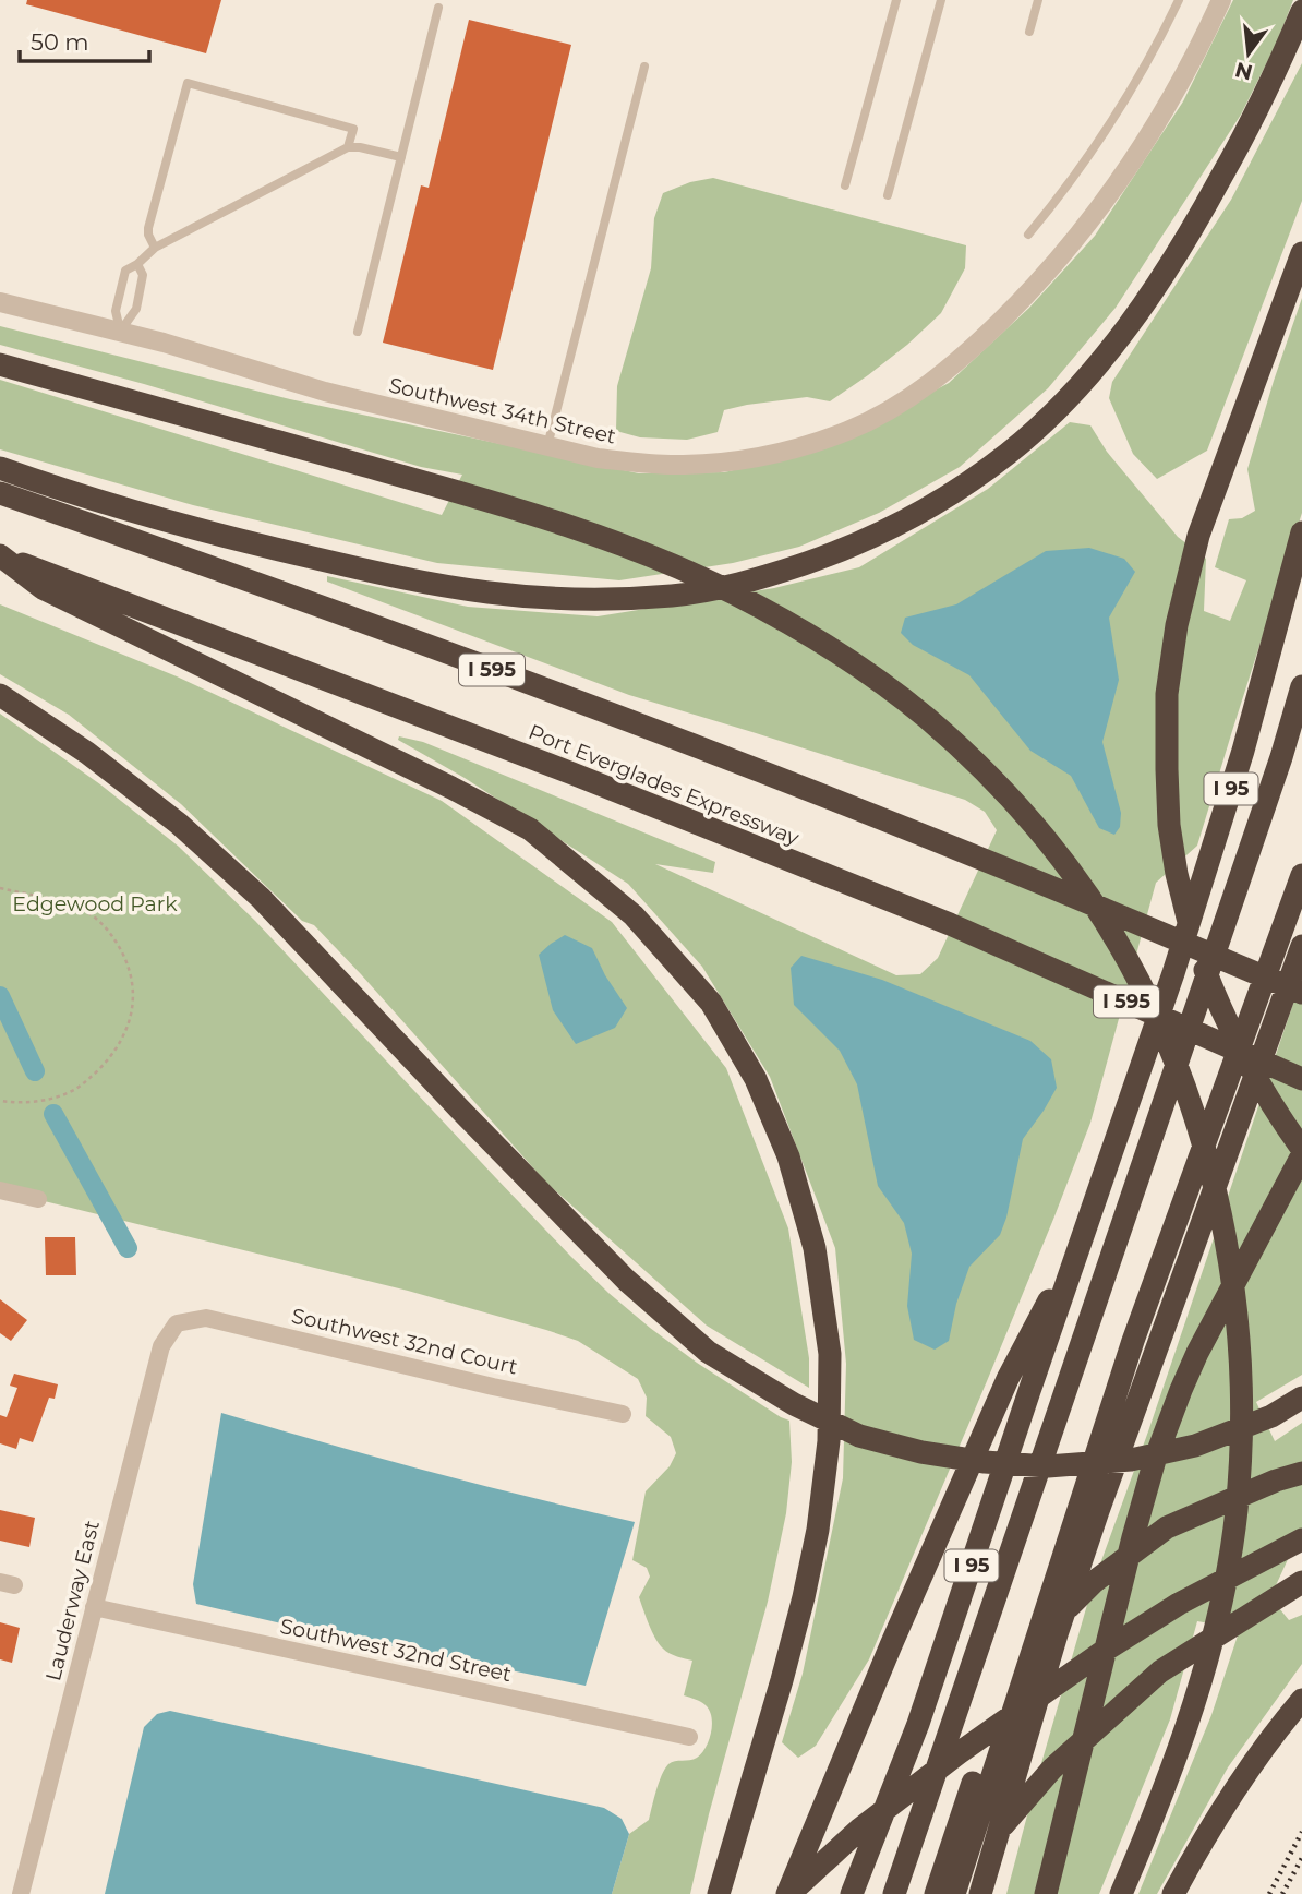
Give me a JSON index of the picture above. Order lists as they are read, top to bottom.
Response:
{
  "streets": {
    "highway": ["I 595", "Port Everglades Expressway", "I 95"],
    "street": [
      "Southwest 34th Street",
      "Southwest 32nd Court",
      "Lauderway East",
      "Southwest 32nd Street"
    ]
  },
  "crossings": [
    ["Southwest 32nd Court", "Lauderway East"],
    ["Lauderway East", "Southwest 32nd Street"]
  ],
  "parks": ["Edgewood Park"],
  "scale_bar": "50 m",
  "north": "bottom"
}
